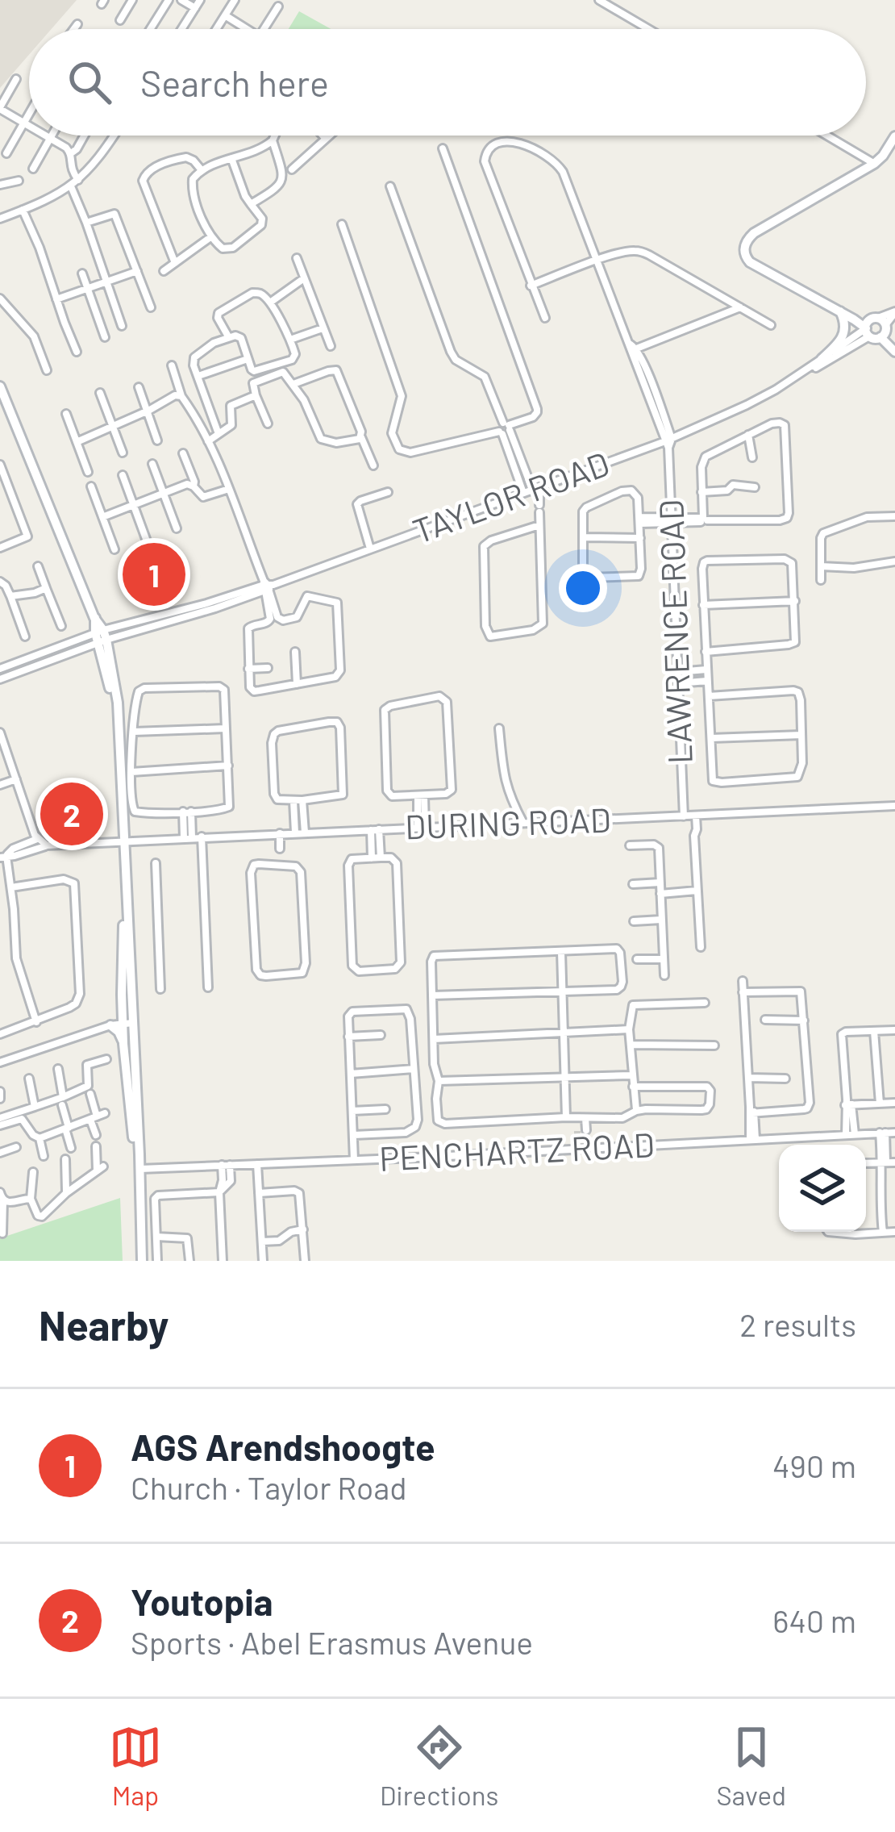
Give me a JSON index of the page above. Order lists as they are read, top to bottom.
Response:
{
  "streets": {
    "street": [
      "TAYLOR ROAD",
      "LAWRENCE ROAD",
      "DURING ROAD",
      "PENCHARTZ ROAD"
    ]
  },
  "crossings": [
    ["TAYLOR ROAD", "LAWRENCE ROAD"],
    ["LAWRENCE ROAD", "DURING ROAD"]
  ],
  "page": {
    "search": "Search here",
    "pins": ["1", "2"],
    "heading": ["Nearby", "2 results"],
    "list": [
      {
        "mark": "1",
        "name": "AGS Arendshoogte",
        "note": "Church · Taylor Road",
        "value": "490 m"
      },
      {
        "mark": "2",
        "name": "Youtopia",
        "note": "Sports · Abel Erasmus Avenue",
        "value": "640 m"
      }
    ],
    "nav": ["Map", "Directions", "Saved"]
  }
}
